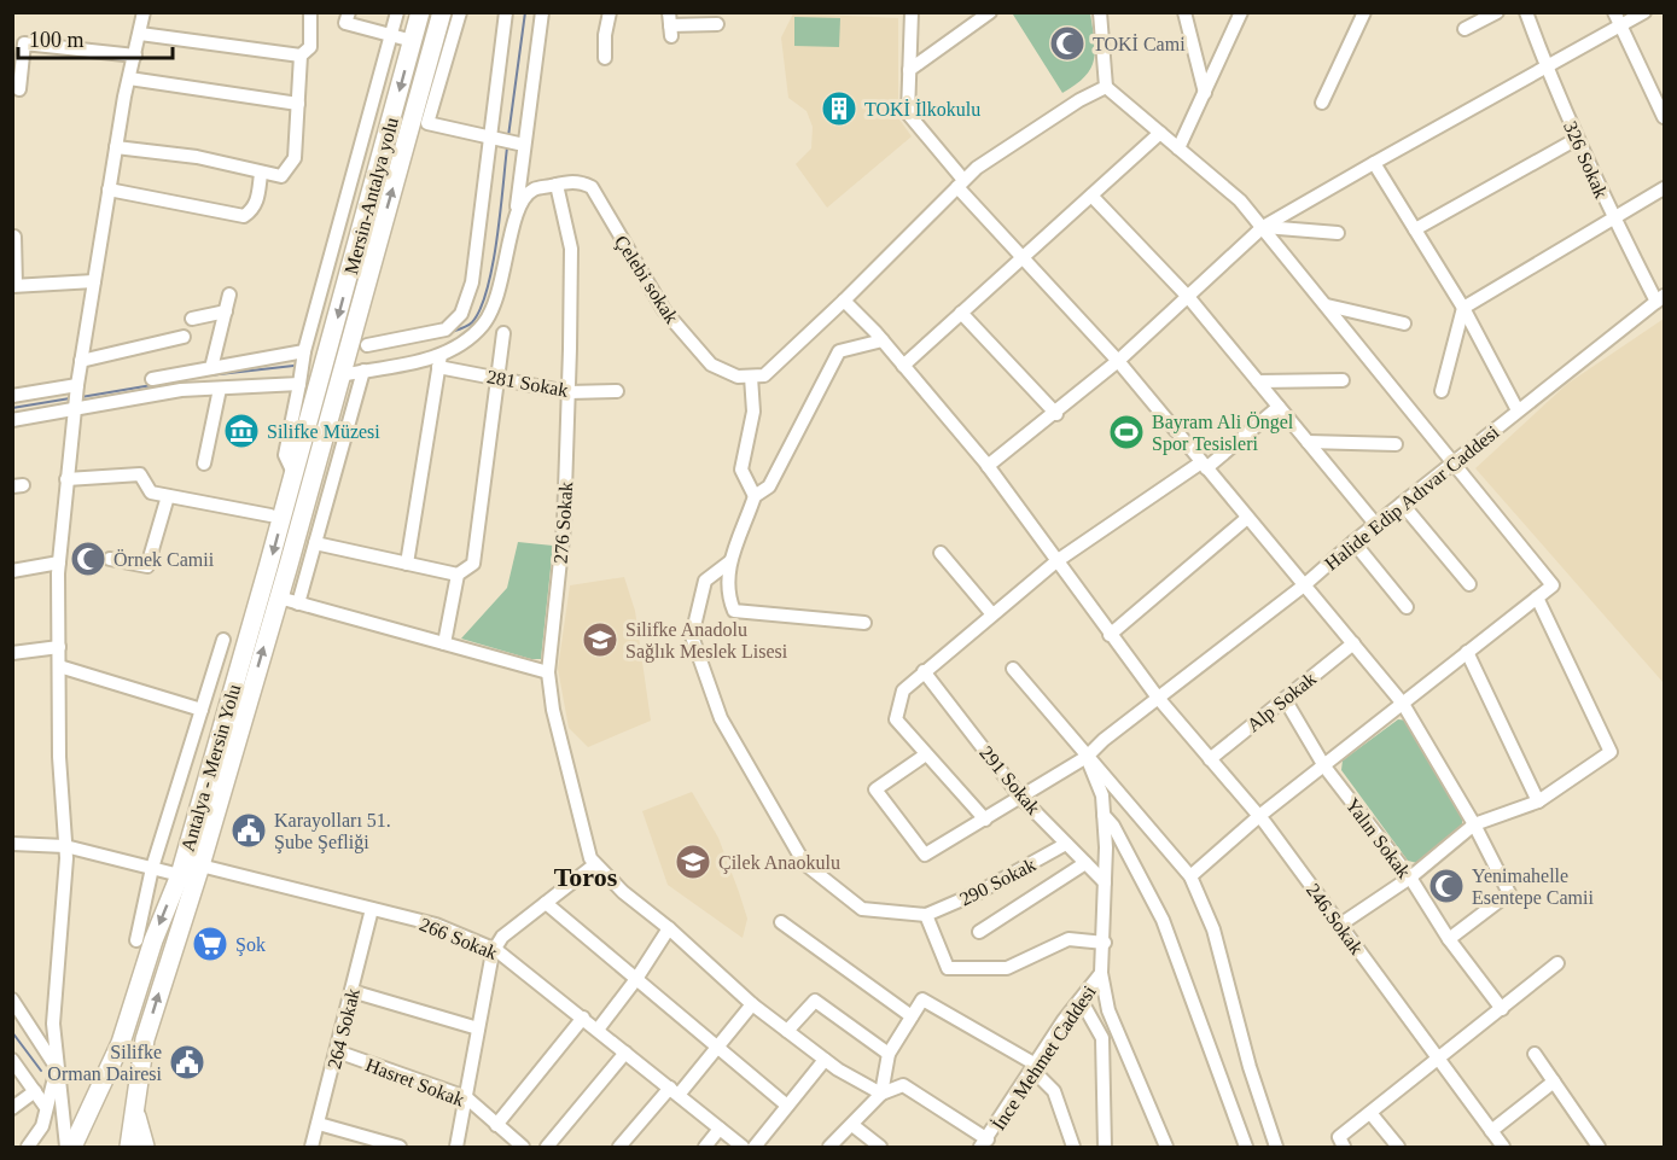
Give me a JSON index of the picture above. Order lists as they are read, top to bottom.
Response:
{
  "streets": {
    "highway": ["Mersin-Antalya yolu", "Antalya - Mersin Yolu"],
    "street": [
      "326 Sokak",
      "Çelebi sokak",
      "281 Sokak",
      "Halide Edip Adıvar Caddesi",
      "276 Sokak",
      "Alp Sokak",
      "291 Sokak",
      "Yalın Sokak",
      "290 Sokak",
      "246.Sokak",
      "266 Sokak",
      "264 Sokak",
      "İnce Mehmet Caddesi",
      "Hasret Sokak"
    ]
  },
  "crossings": [
    ["326 Sokak", "Halide Edip Adıvar Caddesi"],
    ["Mersin-Antalya yolu", "Antalya - Mersin Yolu"],
    ["Çelebi sokak", "276 Sokak"],
    ["281 Sokak", "276 Sokak"],
    ["Halide Edip Adıvar Caddesi", "246.Sokak"],
    ["Alp Sokak", "Yalın Sokak"],
    ["Alp Sokak", "246.Sokak"],
    ["Antalya - Mersin Yolu", "266 Sokak"],
    ["291 Sokak", "290 Sokak"],
    ["291 Sokak", "İnce Mehmet Caddesi"],
    ["266 Sokak", "264 Sokak"],
    ["264 Sokak", "Hasret Sokak"]
  ],
  "districts": ["Toros"],
  "places": {
    "mosque": ["TOKİ Cami", "Örnek Camii", "Yenimahelle Esentepe Camii"],
    "building": ["TOKİ İlkokulu"],
    "museum": ["Silifke Müzesi"],
    "sports": ["Bayram Ali Öngel Spor Tesisleri"],
    "school or university": ["Silifke Anadolu Sağlık Meslek Lisesi", "Çilek Anaokulu"],
    "public building": ["Karayolları 51. Şube Şefliği", "Silifke Orman Dairesi"],
    "supermarket": ["Şok"]
  },
  "scale_bar": "100 m"
}
